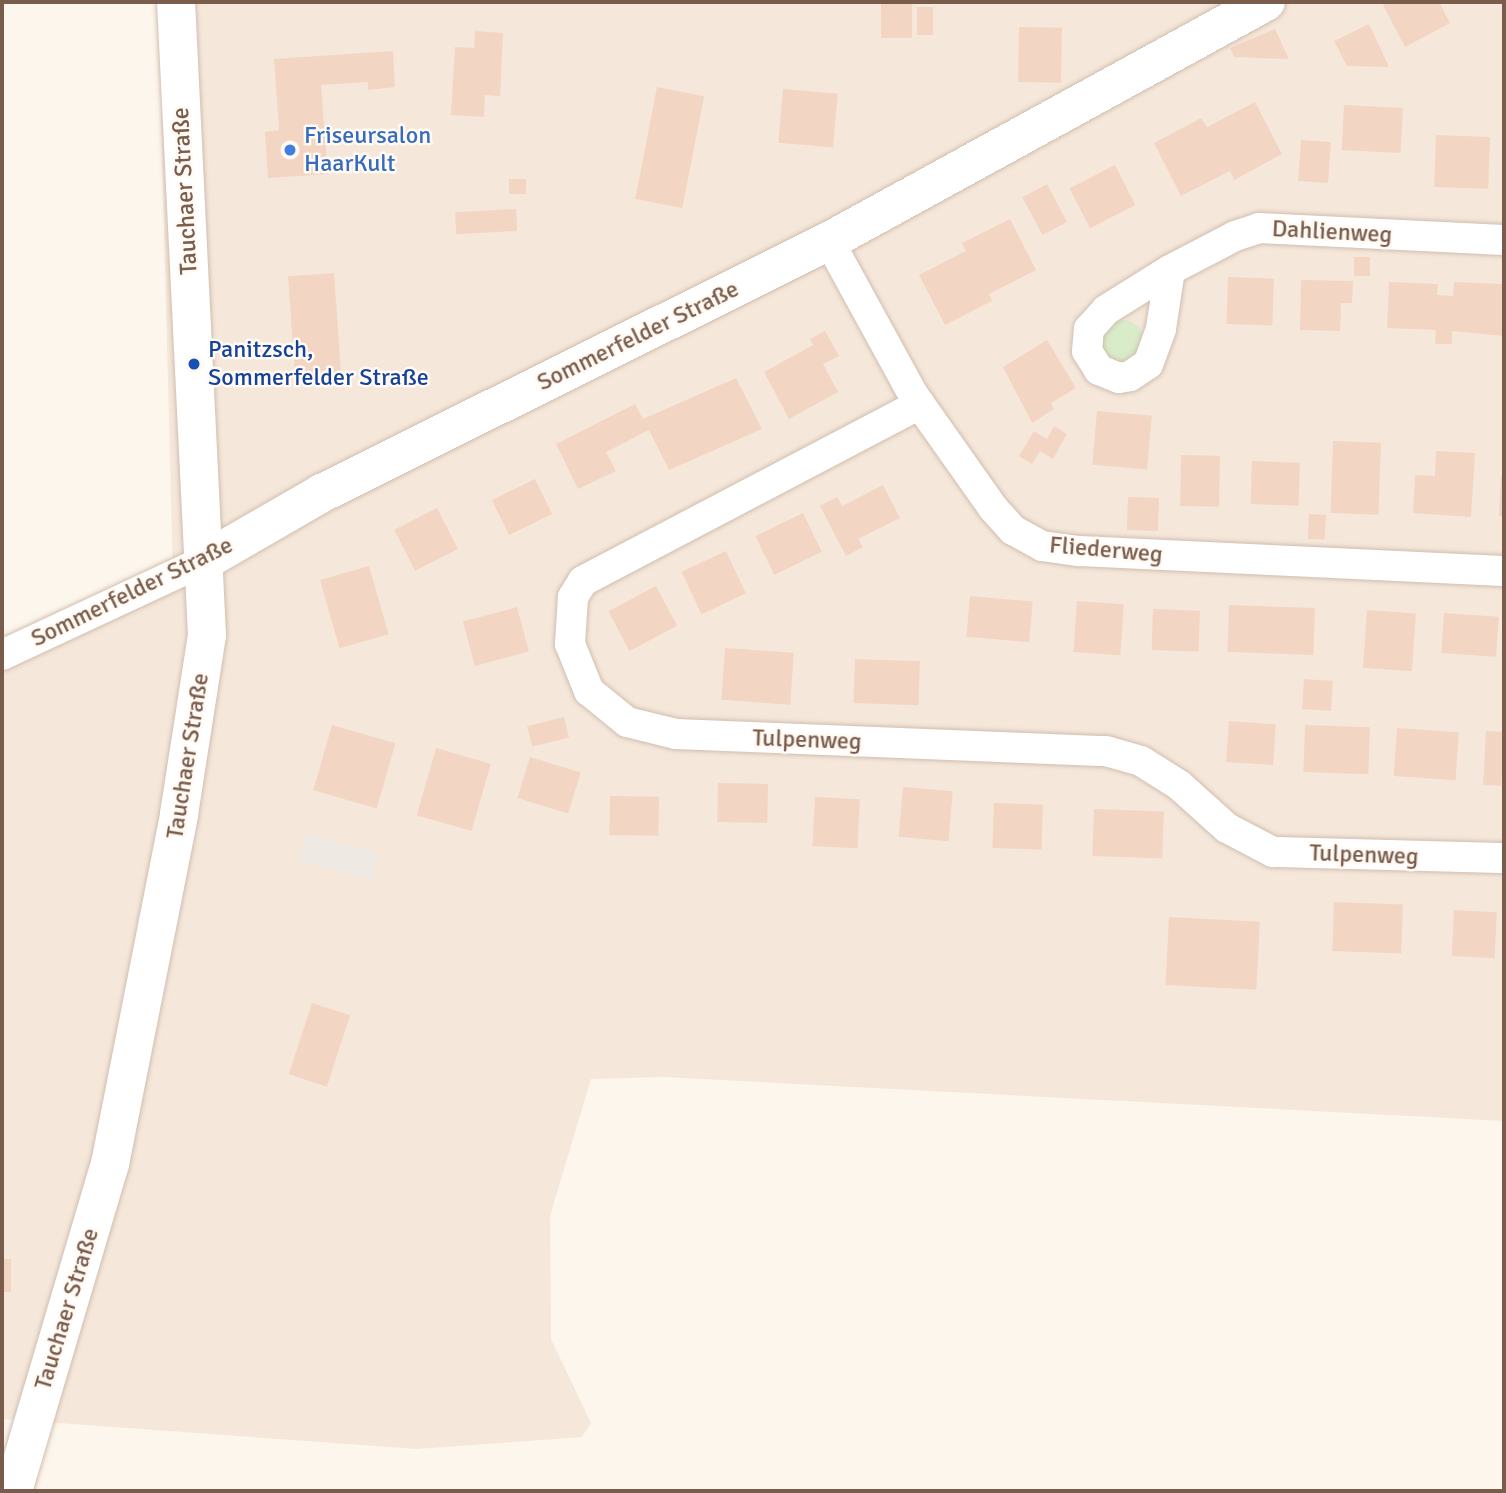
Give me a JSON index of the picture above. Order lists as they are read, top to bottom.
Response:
{
  "streets": {
    "street": [
      "Tauchaer Straße",
      "Dahlienweg",
      "Sommerfelder Straße",
      "Fliederweg",
      "Tulpenweg"
    ]
  },
  "crossings": [
    ["Tauchaer Straße", "Sommerfelder Straße"],
    ["Sommerfelder Straße", "Fliederweg"],
    ["Fliederweg", "Tulpenweg"]
  ],
  "places": ["Friseursalon HaarKult", "Panitzsch, Sommerfelder Straße"]
}
